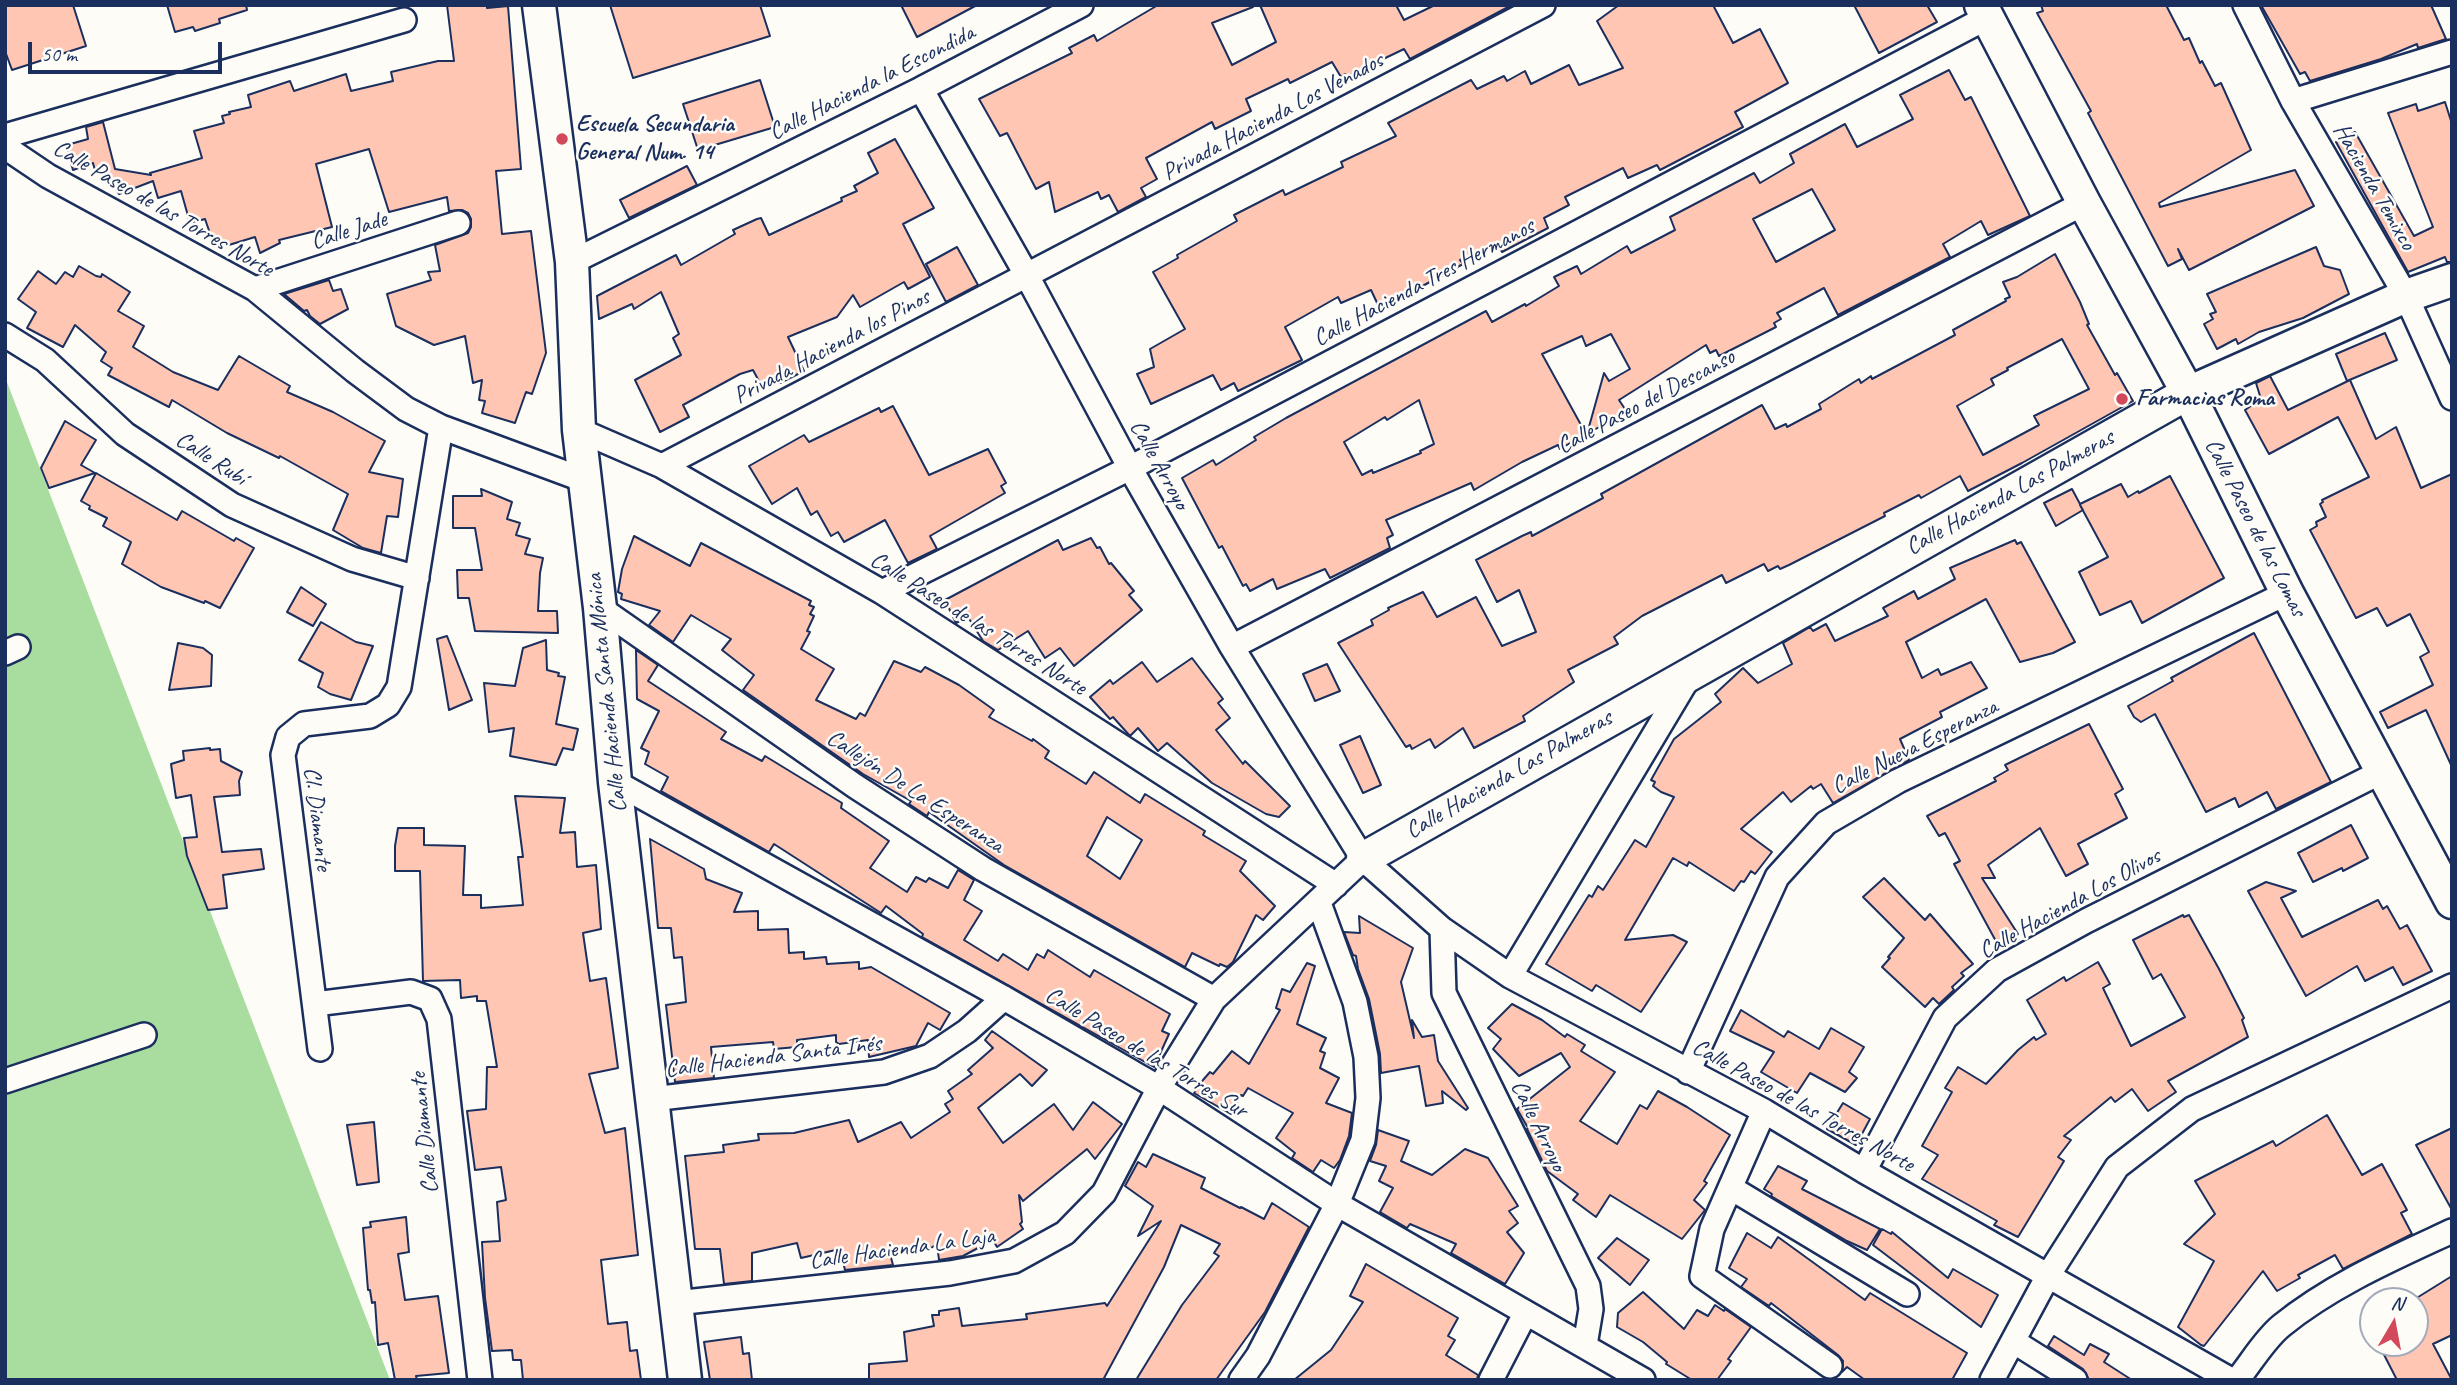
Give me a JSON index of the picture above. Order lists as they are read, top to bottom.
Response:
{
  "streets": {
    "street": [
      "Calle Hacienda la Escondida",
      "Privada Hacienda Los Venados",
      "Hacienda Temixco",
      "Calle Paseo de las Torres Norte",
      "Calle Jade",
      "Calle Hacienda Tres Hermanos",
      "Privada Hacienda los Pinos",
      "Calle Paseo del Descanso",
      "Calle Rubí",
      "Calle Arroyo",
      "Calle Hacienda Las Palmeras",
      "Calle Paseo de las Lomas",
      "Calle Hacienda Santa Mónica",
      "Calle Nueva Esperanza",
      "Callejón De La Esperanza",
      "Cl. Diamante",
      "Calle Hacienda Los Olivos",
      "Calle Paseo de las Torres Sur",
      "Calle Hacienda Santa Inés",
      "Calle Diamante",
      "Calle Hacienda La Laja"
    ]
  },
  "crossings": [
    ["Calle Hacienda la Escondida", "Calle Arroyo"],
    ["Calle Hacienda la Escondida", "Calle Hacienda Santa Mónica"],
    ["Privada Hacienda Los Venados", "Privada Hacienda los Pinos"],
    ["Privada Hacienda Los Venados", "Calle Arroyo"],
    ["Hacienda Temixco", "Calle Hacienda Las Palmeras"],
    ["Calle Paseo de las Torres Norte", "Calle Jade"],
    ["Calle Paseo de las Torres Norte", "Calle Hacienda Tres Hermanos"],
    ["Calle Paseo de las Torres Norte", "Privada Hacienda los Pinos"],
    ["Calle Paseo de las Torres Norte", "Calle Arroyo"],
    ["Calle Paseo de las Torres Norte", "Calle Hacienda Las Palmeras"],
    ["Calle Paseo de las Torres Norte", "Calle Hacienda Santa Mónica"],
    ["Calle Paseo de las Torres Norte", "Calle Nueva Esperanza"],
    ["Calle Paseo de las Torres Norte", "Cl. Diamante"],
    ["Calle Paseo de las Torres Norte", "Calle Hacienda Los Olivos"],
    ["Calle Paseo de las Torres Norte", "Calle Hacienda La Laja"],
    ["Calle Hacienda Tres Hermanos", "Calle Arroyo"],
    ["Calle Hacienda Tres Hermanos", "Calle Paseo de las Lomas"],
    ["Privada Hacienda los Pinos", "Calle Arroyo"],
    ["Calle Paseo del Descanso", "Calle Arroyo"],
    ["Calle Paseo del Descanso", "Calle Paseo de las Lomas"],
    ["Calle Rubí", "Cl. Diamante"],
    ["Calle Arroyo", "Calle Hacienda Las Palmeras"],
    ["Calle Arroyo", "Calle Paseo de las Torres Sur"],
    ["Calle Arroyo", "Calle Hacienda La Laja"],
    ["Calle Hacienda Las Palmeras", "Calle Paseo de las Lomas"],
    ["Calle Hacienda Las Palmeras", "Calle Hacienda La Laja"],
    ["Calle Paseo de las Lomas", "Calle Nueva Esperanza"],
    ["Calle Paseo de las Lomas", "Calle Hacienda Los Olivos"],
    ["Calle Hacienda Santa Mónica", "Callejón De La Esperanza"],
    ["Calle Hacienda Santa Mónica", "Calle Paseo de las Torres Sur"],
    ["Calle Hacienda Santa Mónica", "Calle Hacienda Santa Inés"],
    ["Calle Hacienda Santa Mónica", "Calle Hacienda La Laja"],
    ["Callejón De La Esperanza", "Calle Hacienda La Laja"],
    ["Cl. Diamante", "Calle Diamante"],
    ["Calle Paseo de las Torres Sur", "Calle Hacienda Santa Inés"],
    ["Calle Paseo de las Torres Sur", "Calle Hacienda La Laja"]
  ],
  "places": ["Escuela Secundaria General Num. 14", "Farmacias Roma"],
  "scale_bar": "50 m",
  "north": "top"
}
